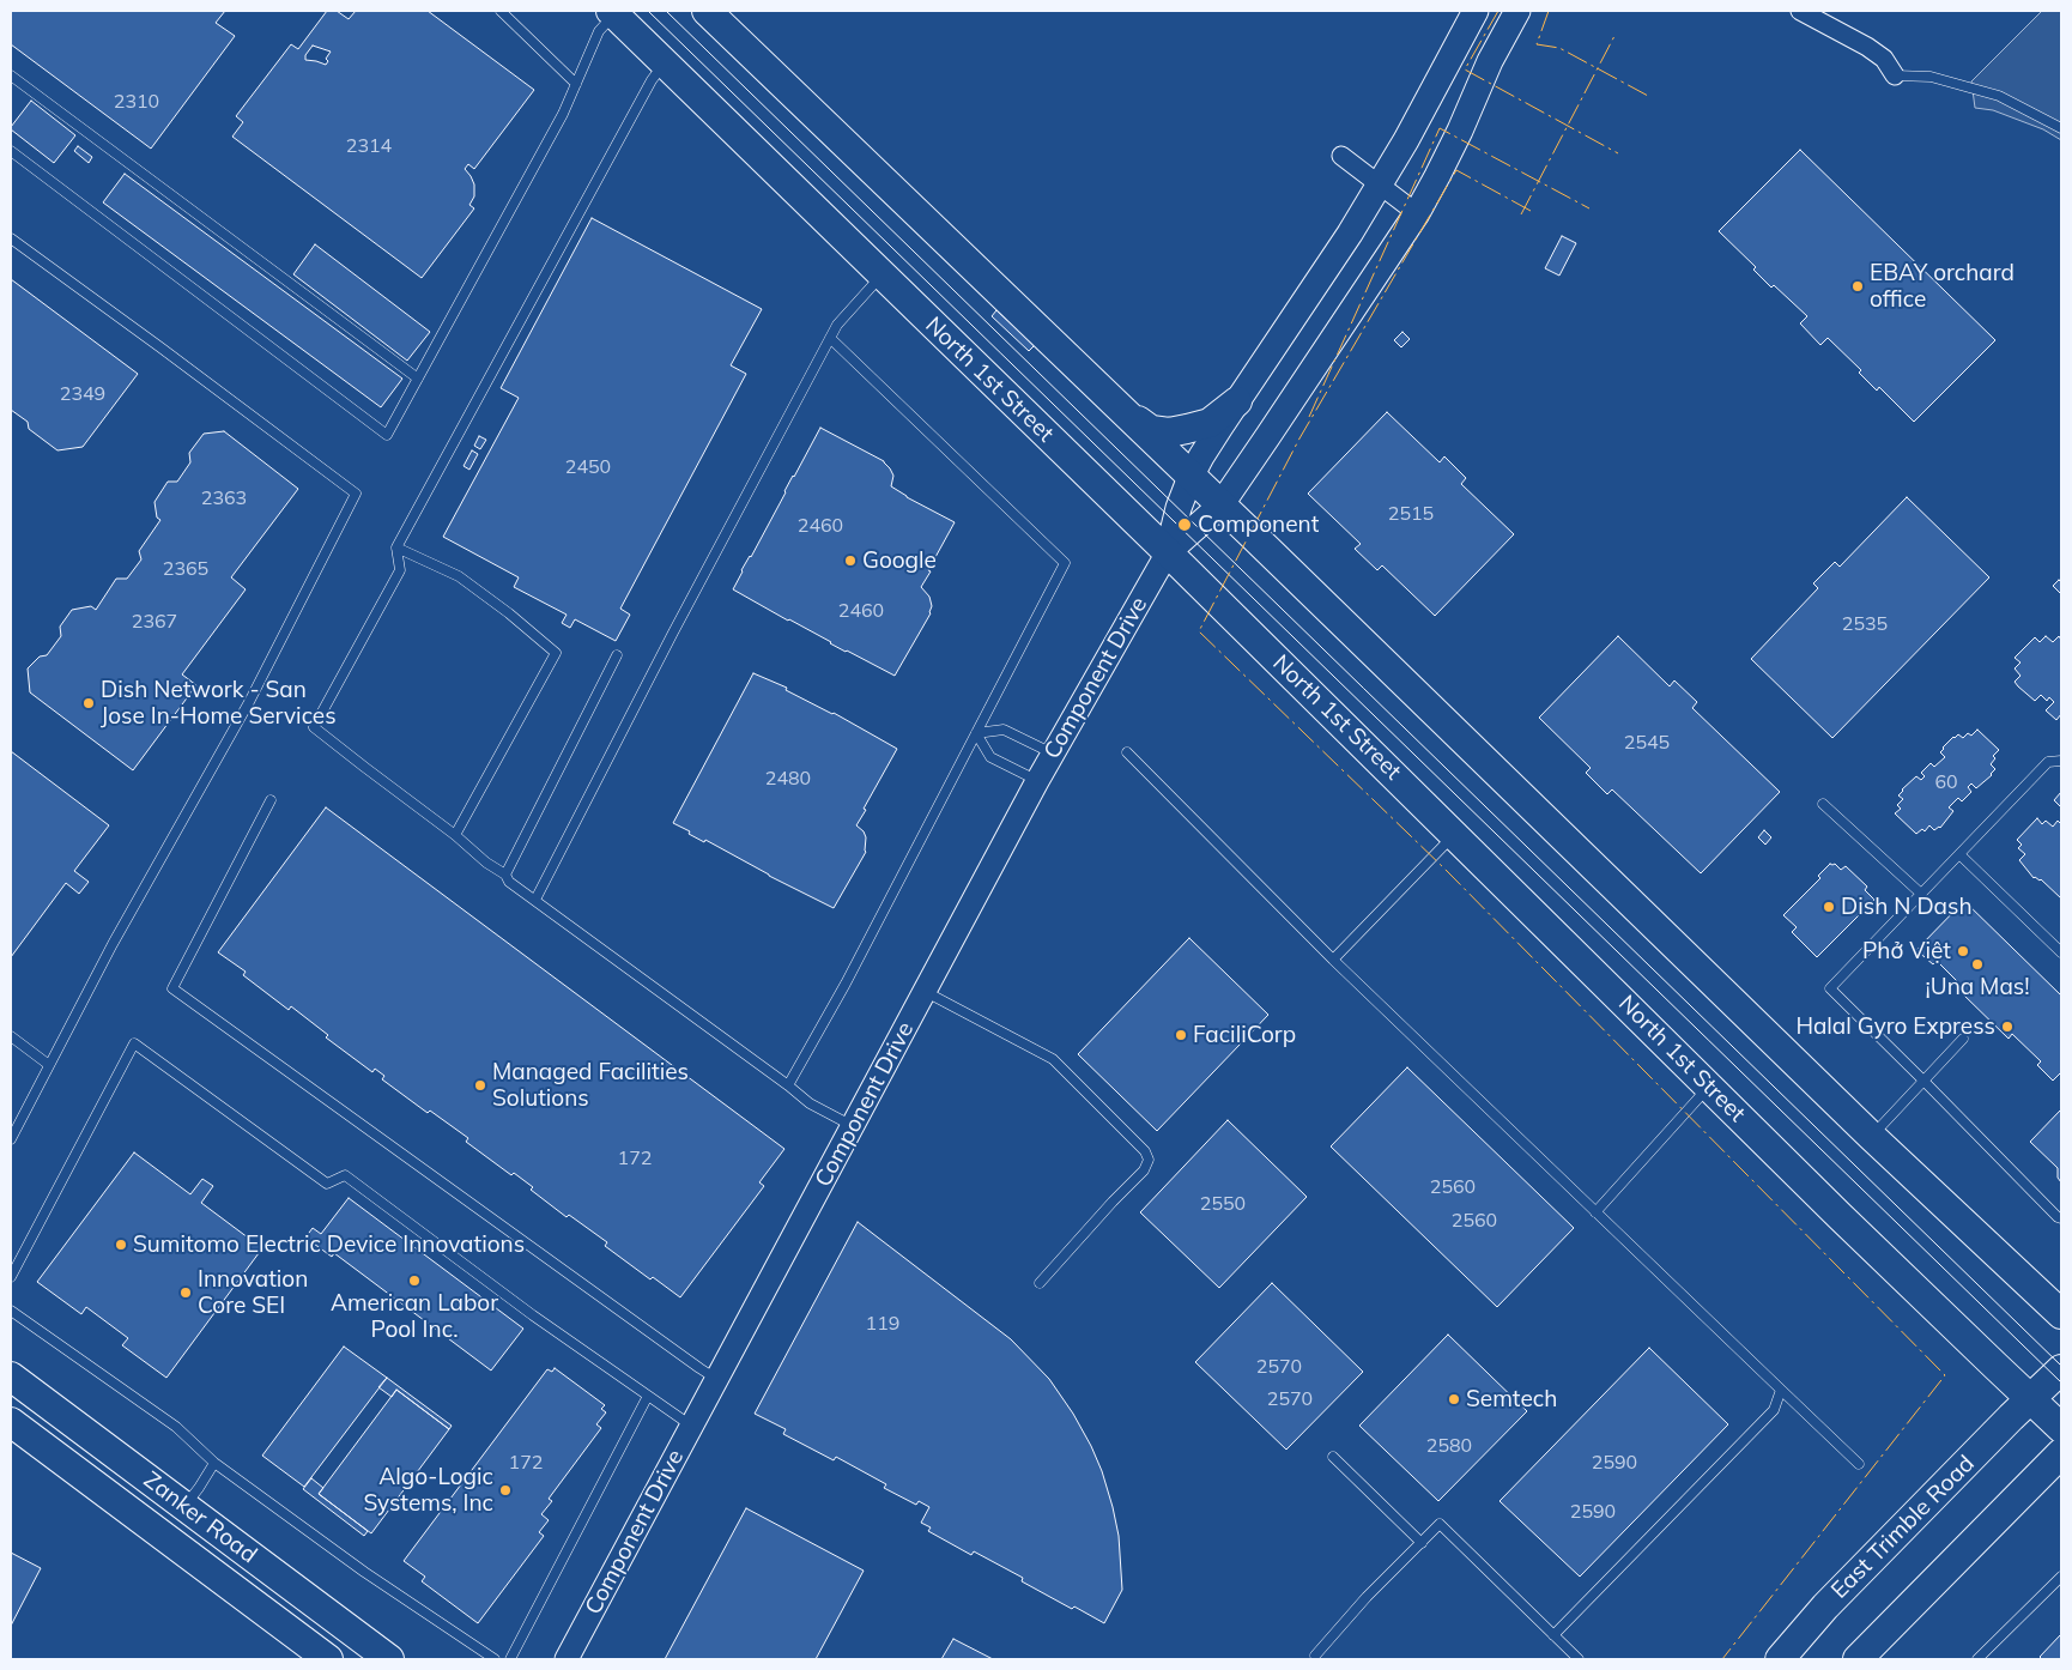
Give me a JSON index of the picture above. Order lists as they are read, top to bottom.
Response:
{
  "streets": {
    "main road": [
      "North 1st Street",
      "Component Drive",
      "Zanker Road",
      "East Trimble Road"
    ]
  },
  "crossings": [
    ["North 1st Street", "Component Drive"],
    ["North 1st Street", "East Trimble Road"]
  ],
  "places": [
    "EBAY orchard office",
    "Component",
    "Google",
    "Dish Network - San Jose In-Home Services",
    "Dish N Dash",
    "Phở Việt",
    "¡Una Mas!",
    "Halal Gyro Express",
    "FaciliCorp",
    "Managed Facilities Solutions",
    "Sumitomo Electric Device Innovations",
    "American Labor Pool Inc.",
    "Innovation Core SEI",
    "Semtech",
    "Algo-Logic Systems, Inc"
  ],
  "house_numbers": [
    "2310",
    "2314",
    "2349",
    "2450",
    "2363",
    "2515",
    "2460",
    "2365",
    "2460",
    "2367",
    "2535",
    "2545",
    "2480",
    "60",
    "172",
    "2560",
    "2550",
    "2560",
    "119",
    "2570",
    "2570",
    "2580",
    "172",
    "2590",
    "2590"
  ]
}
